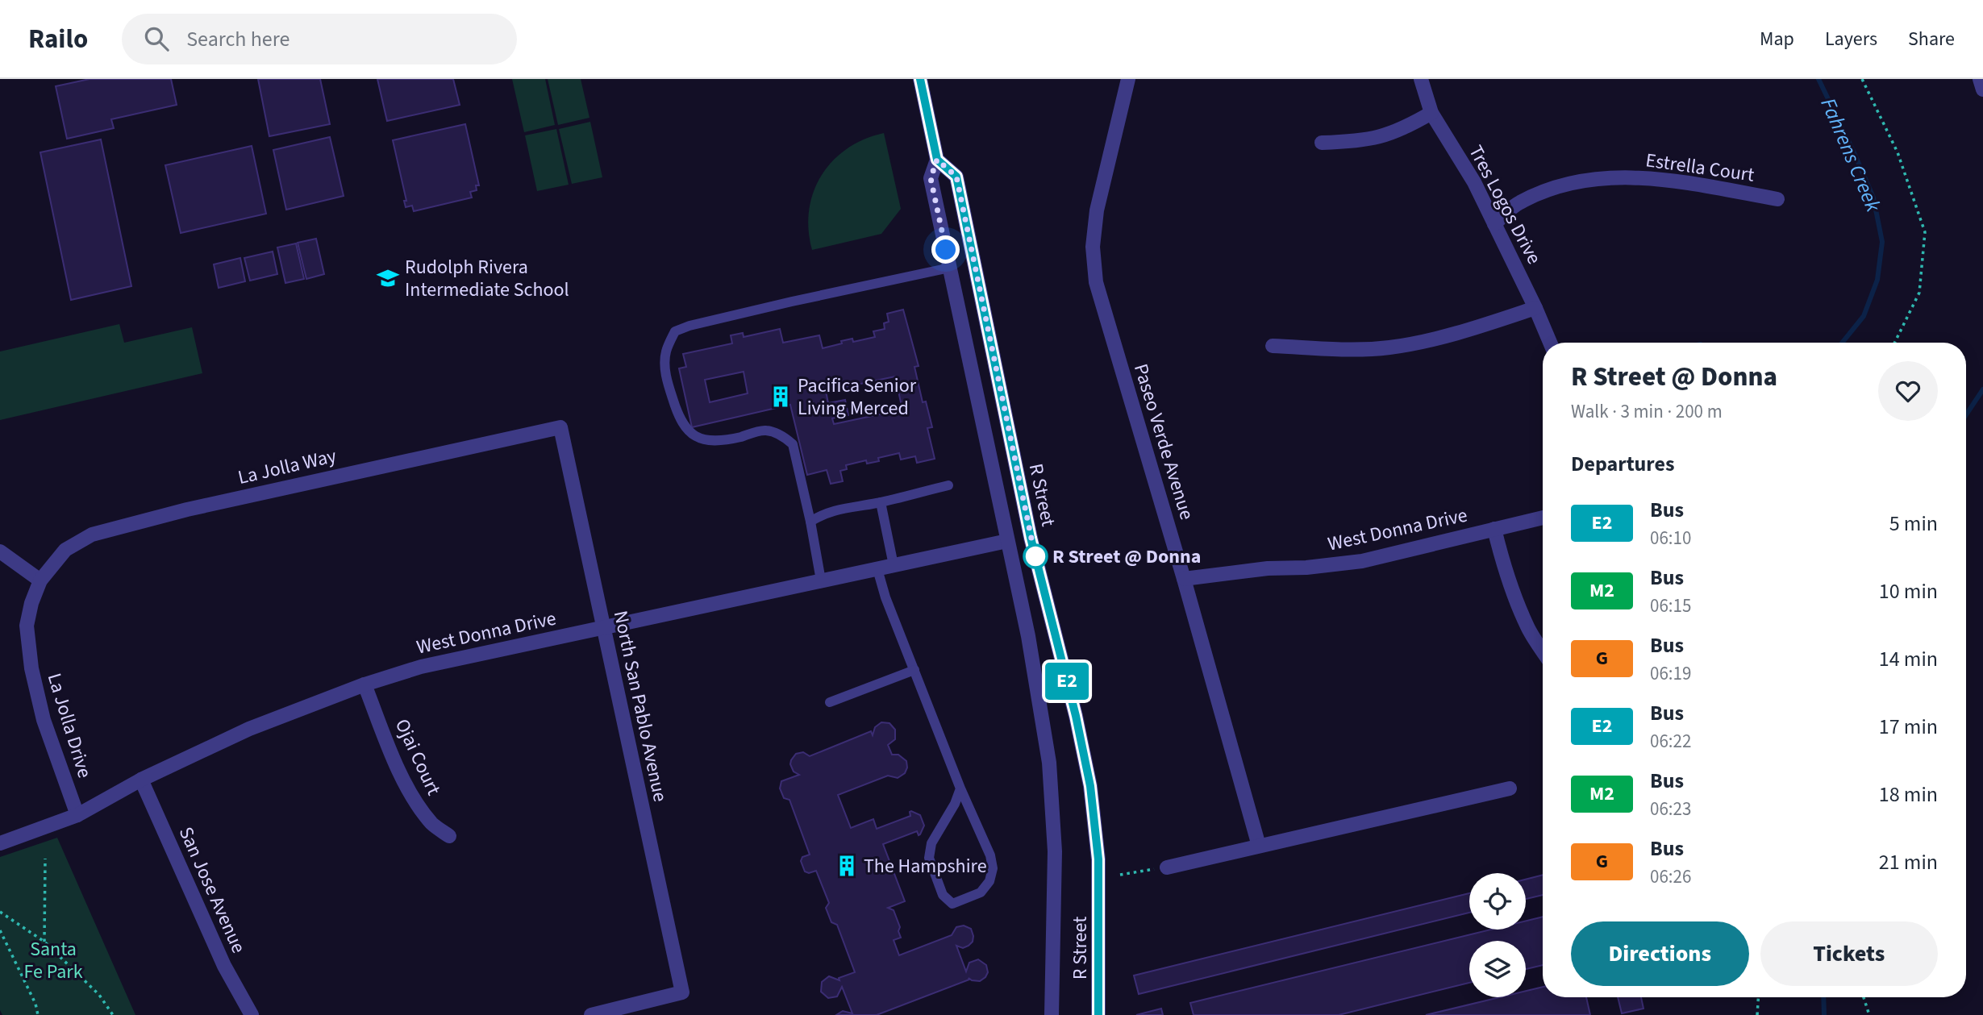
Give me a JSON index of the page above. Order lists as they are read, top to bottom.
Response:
{
  "streets": {
    "street": [
      "Estrella Court",
      "Tres Logos Drive",
      "Paseo Verde Avenue",
      "La Jolla Way",
      "R Street",
      "West Donna Drive",
      "North San Pablo Avenue",
      "La Jolla Drive",
      "Ojai Court",
      "San Jose Avenue"
    ]
  },
  "crossings": [
    ["Estrella Court", "Tres Logos Drive"],
    ["Paseo Verde Avenue", "West Donna Drive"],
    ["La Jolla Way", "North San Pablo Avenue"],
    ["La Jolla Way", "La Jolla Drive"],
    ["R Street", "West Donna Drive"],
    ["West Donna Drive", "North San Pablo Avenue"],
    ["West Donna Drive", "La Jolla Drive"],
    ["West Donna Drive", "Ojai Court"],
    ["West Donna Drive", "San Jose Avenue"]
  ],
  "water": ["Fahrens Creek"],
  "parks": ["Santa Fe Park"],
  "places": {
    "school or university": ["Rudolph Rivera Intermediate School"],
    "building": ["Pacifica Senior Living Merced", "The Hampshire"],
    "other": ["R Street @ Donna"]
  },
  "lines": ["bus line E2"],
  "page": {
    "header": "Railo",
    "search": "Search here",
    "nav": ["Map", "Layers", "Share"],
    "on_map": "E2",
    "heading": [
      ["R Street @ Donna", "Walk · 3 min · 200 m"],
      "Departures"
    ],
    "list": [
      {
        "mark": "E2",
        "name": "Bus",
        "note": "06:10",
        "value": "5 min"
      },
      {
        "mark": "M2",
        "name": "Bus",
        "note": "06:15",
        "value": "10 min"
      },
      {
        "mark": "G",
        "name": "Bus",
        "note": "06:19",
        "value": "14 min"
      },
      {
        "mark": "E2",
        "name": "Bus",
        "note": "06:22",
        "value": "17 min"
      },
      {
        "mark": "M2",
        "name": "Bus",
        "note": "06:23",
        "value": "18 min"
      },
      {
        "mark": "G",
        "name": "Bus",
        "note": "06:26",
        "value": "21 min"
      }
    ],
    "buttons": ["Directions", "Tickets"]
  }
}
